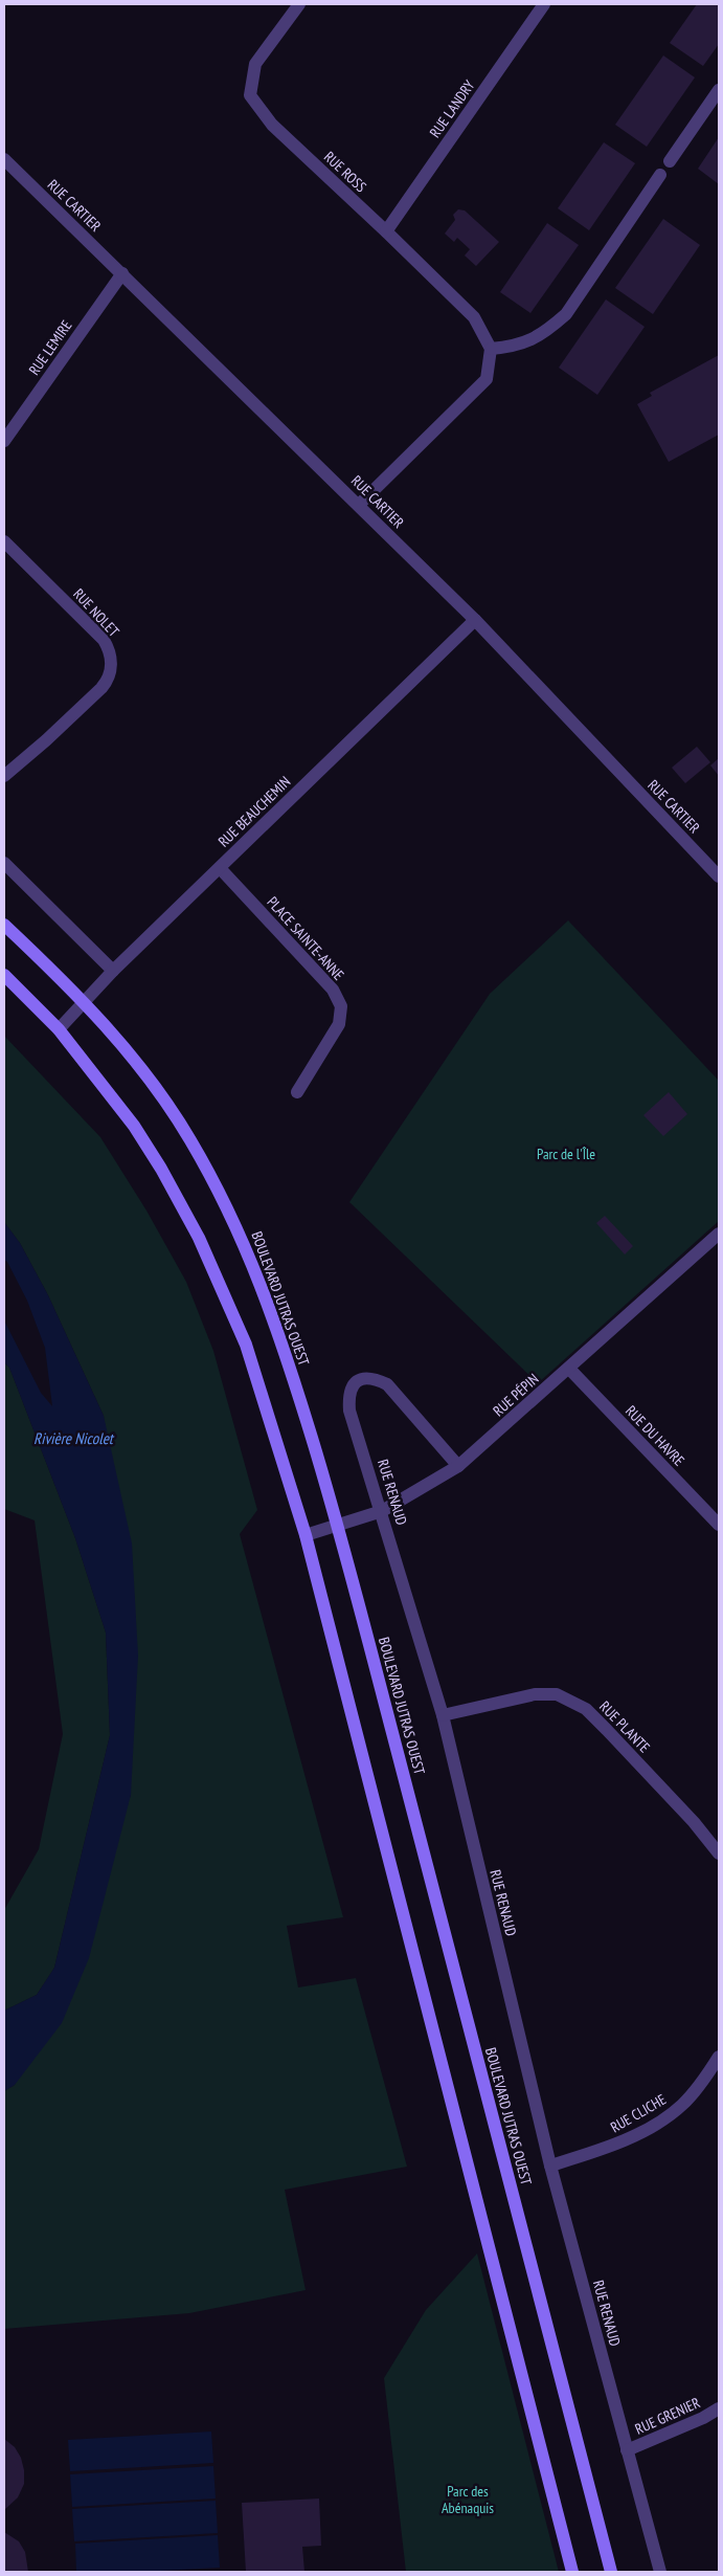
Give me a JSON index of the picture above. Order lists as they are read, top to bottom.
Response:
{
  "streets": {
    "main road": ["BOULEVARD JUTRAS OUEST"],
    "street": [
      "RUE LANDRY",
      "RUE ROSS",
      "RUE CARTIER",
      "RUE LEMIRE",
      "RUE NOLET",
      "RUE BEAUCHEMIN",
      "PLACE SAINTE-ANNE",
      "RUE PÉPIN",
      "RUE DU HAVRE",
      "RUE RENAUD",
      "RUE PLANTE",
      "RUE CLICHE",
      "RUE GRENIER"
    ]
  },
  "crossings": [
    ["RUE LANDRY", "RUE ROSS"],
    ["RUE CARTIER", "RUE LEMIRE"],
    ["RUE CARTIER", "RUE BEAUCHEMIN"],
    ["RUE BEAUCHEMIN", "PLACE SAINTE-ANNE"],
    ["RUE BEAUCHEMIN", "BOULEVARD JUTRAS OUEST"],
    ["BOULEVARD JUTRAS OUEST", "RUE PÉPIN"],
    ["RUE PÉPIN", "RUE DU HAVRE"],
    ["RUE PÉPIN", "RUE RENAUD"],
    ["RUE RENAUD", "RUE PLANTE"],
    ["RUE RENAUD", "RUE CLICHE"],
    ["RUE RENAUD", "RUE GRENIER"]
  ],
  "water": ["Rivière Nicolet"],
  "parks": ["Parc de l'Île", "Parc des Abénaquis"]
}
